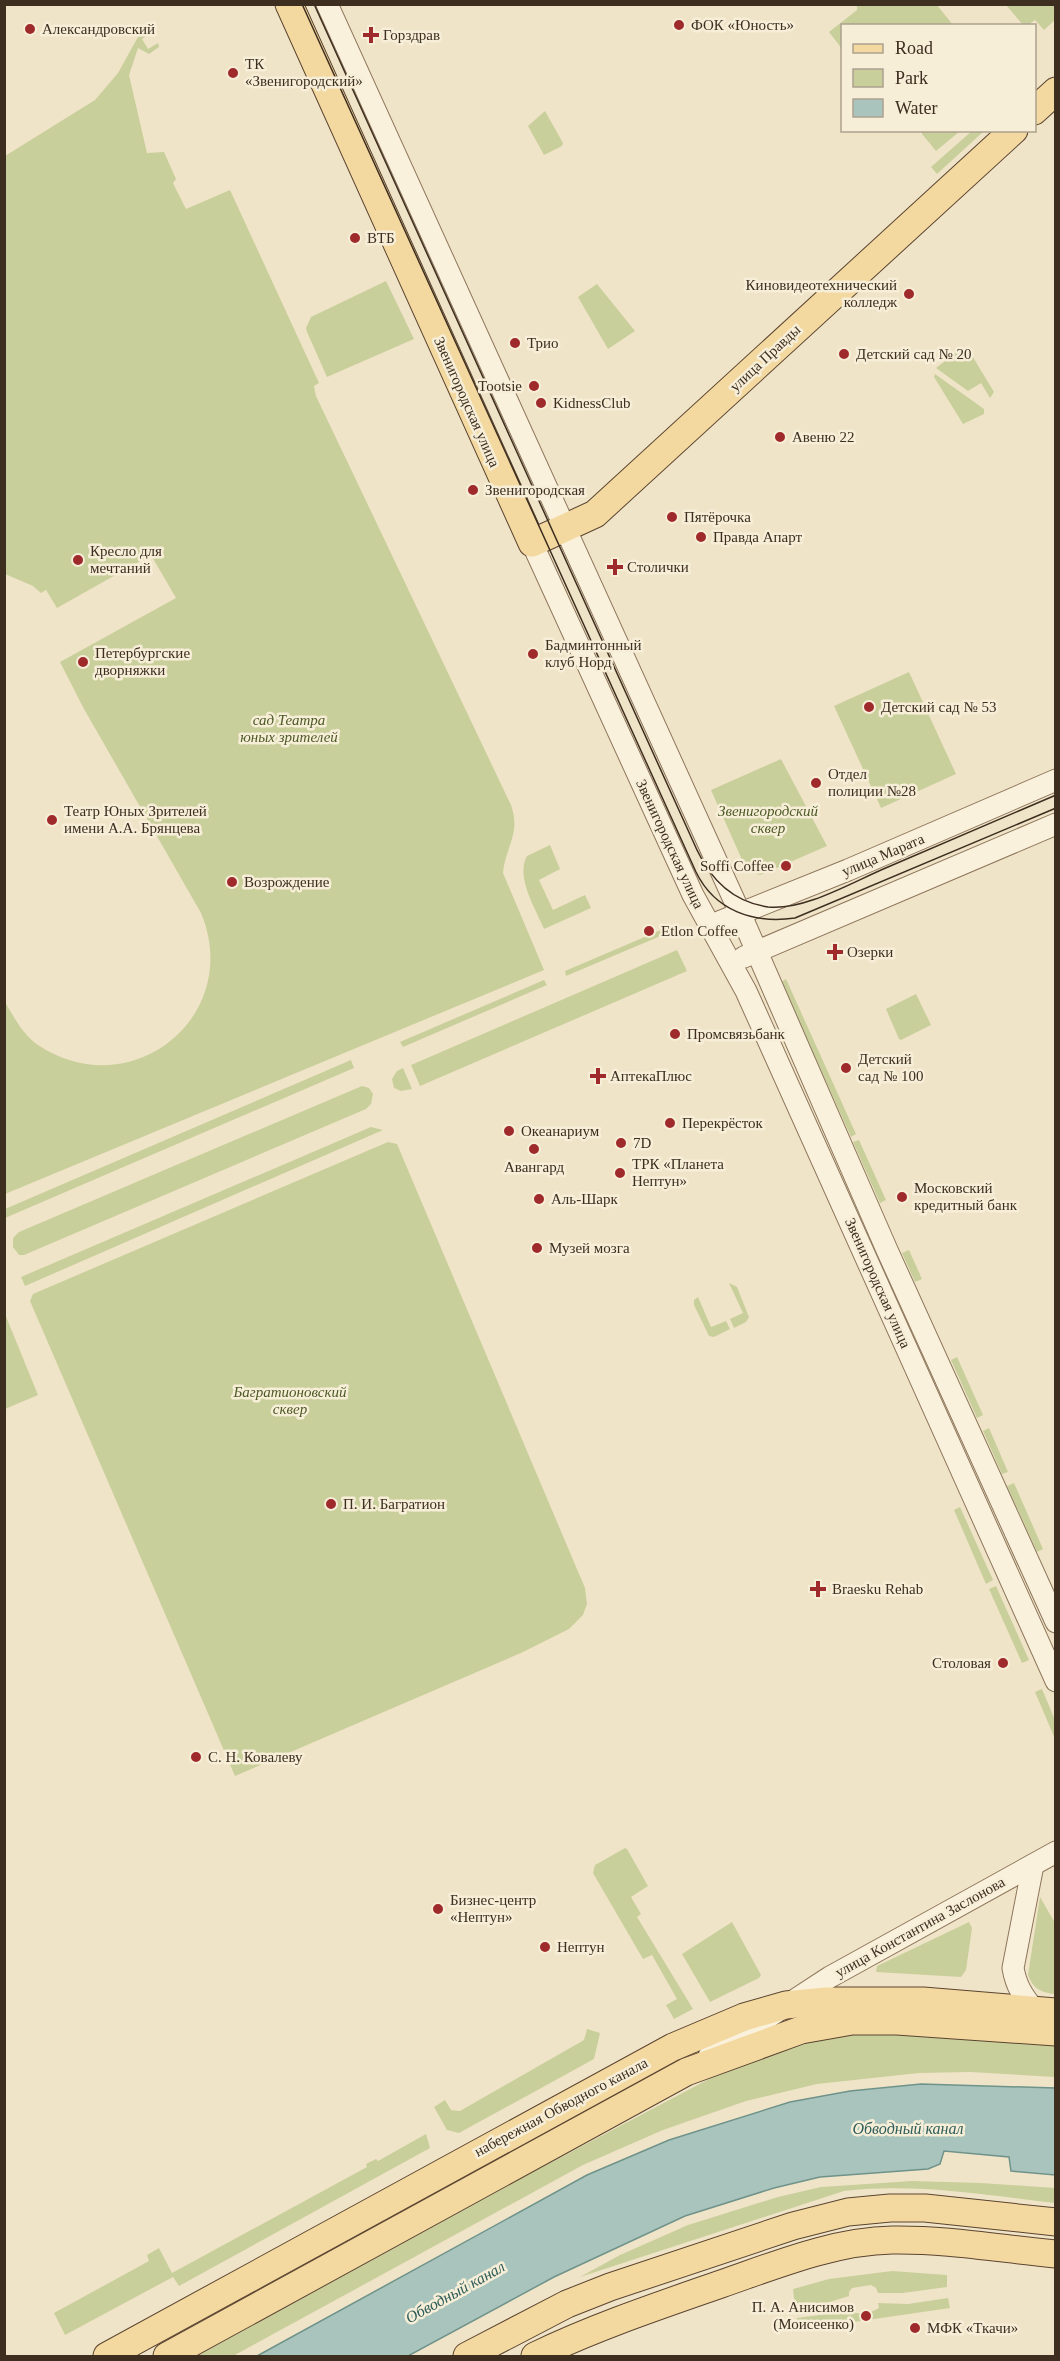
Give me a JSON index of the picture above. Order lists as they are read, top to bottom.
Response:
{
  "streets": {
    "main road": ["улица Правды", "Звенигородская улица", "набережная Обводного канала"],
    "street": ["улица Марата", "улица Константина Заслонова"]
  },
  "crossings": [
    ["улица Правды", "Звенигородская улица"],
    ["Звенигородская улица", "улица Марата"],
    ["улица Константина Заслонова", "набережная Обводного канала"]
  ],
  "water": ["Обводный канал"],
  "parks": ["сад Театра юных зрителей", "Звенигородский сквер", "Багратионовский сквер"],
  "places": {
    "other": [
      "ФОК «Юность»",
      "Александровский",
      "ТК «Звенигородский»",
      "ВТБ",
      "Киновидеотехнический колледж",
      "Трио",
      "Детский сад № 20",
      "Tootsie",
      "KidnessClub",
      "Авеню 22",
      "Звенигородская",
      "Пятёрочка",
      "Правда Апарт",
      "Кресло для мечтаний",
      "Бадминтонный клуб Норд",
      "Петербургские дворняжки",
      "Детский сад № 53",
      "Отдел полиции №28",
      "Театр Юных Зрителей имени А.А. Брянцева",
      "Soffi Coffee",
      "Возрождение",
      "Etlon Coffee",
      "Промсвязьбанк",
      "Детский сад № 100",
      "Перекрёсток",
      "Океанариум",
      "7D",
      "Авангард",
      "ТРК «Планета Нептун»",
      "Московский кредитный банк",
      "Аль-Шарк",
      "Музей мозга",
      "П. И. Багратион",
      "Столовая",
      "С. Н. Ковалеву",
      "Бизнес-центр «Нептун»",
      "Нептун",
      "П. А. Анисимов (Моисеенко)",
      "МФК «Ткачи»"
    ],
    "health": [
      "Горздрав",
      "Столички",
      "Озерки",
      "АптекаПлюс",
      "Braesku Rehab"
    ]
  },
  "legend": ["Road", "Park", "Water"]
}
